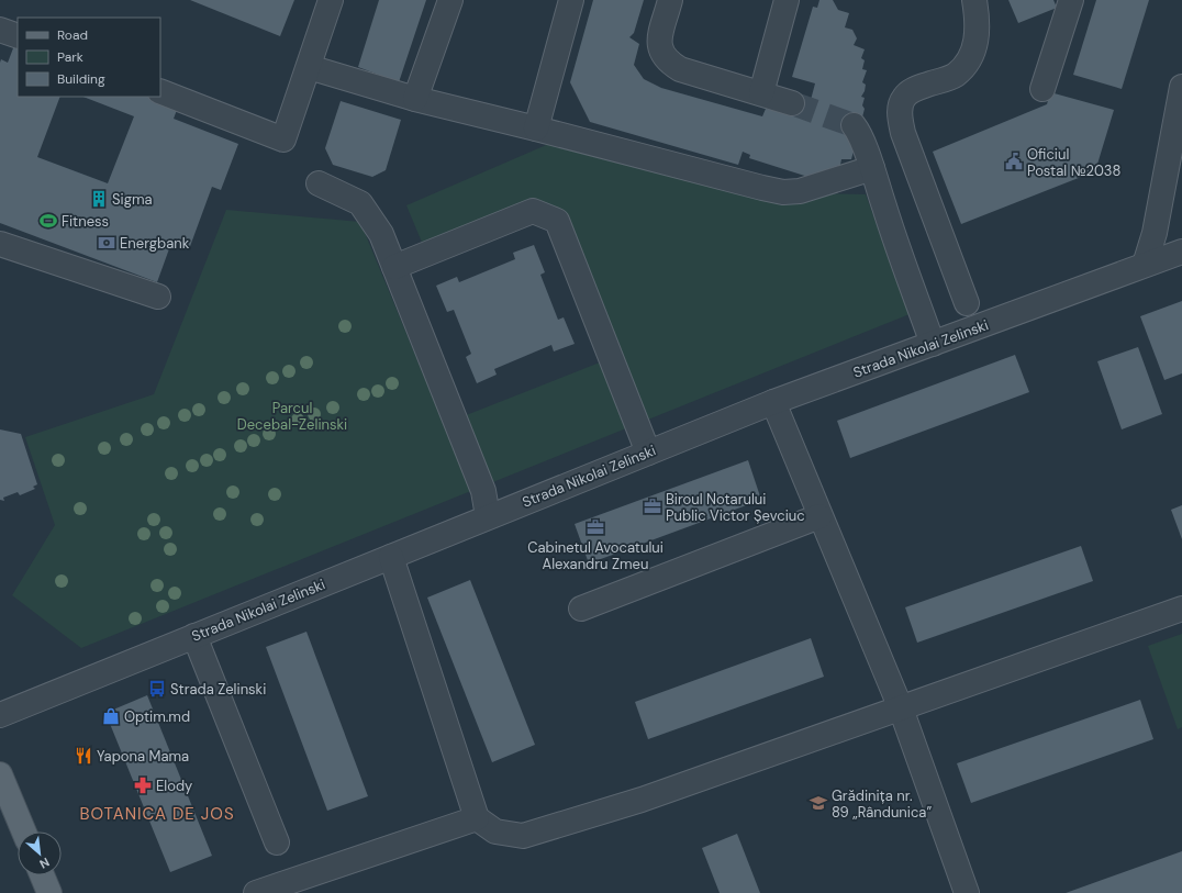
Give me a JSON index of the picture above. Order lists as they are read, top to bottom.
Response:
{
  "streets": {
    "street": ["Strada Nikolai Zelinski"]
  },
  "districts": ["BOTANICA DE JOS"],
  "parks": ["Parcul Decebal-Zelinski"],
  "places": {
    "public building": ["Oficiul Postal №2038"],
    "building": ["Sigma"],
    "sports": ["Fitness"],
    "bank": ["Energbank"],
    "office": ["Biroul Notarului Public Victor Șevciuc", "Cabinetul Avocatului Alexandru Zmeu"],
    "bus stop": ["Strada Zelinski"],
    "shop": ["Optim.md"],
    "restaurant": ["Yapona Mama"],
    "pharmacy": ["Elody"],
    "school or university": ["Grădinița nr. 89 „Rândunica”"]
  },
  "legend": ["Road", "Park", "Building"],
  "north": "bottom right"
}
